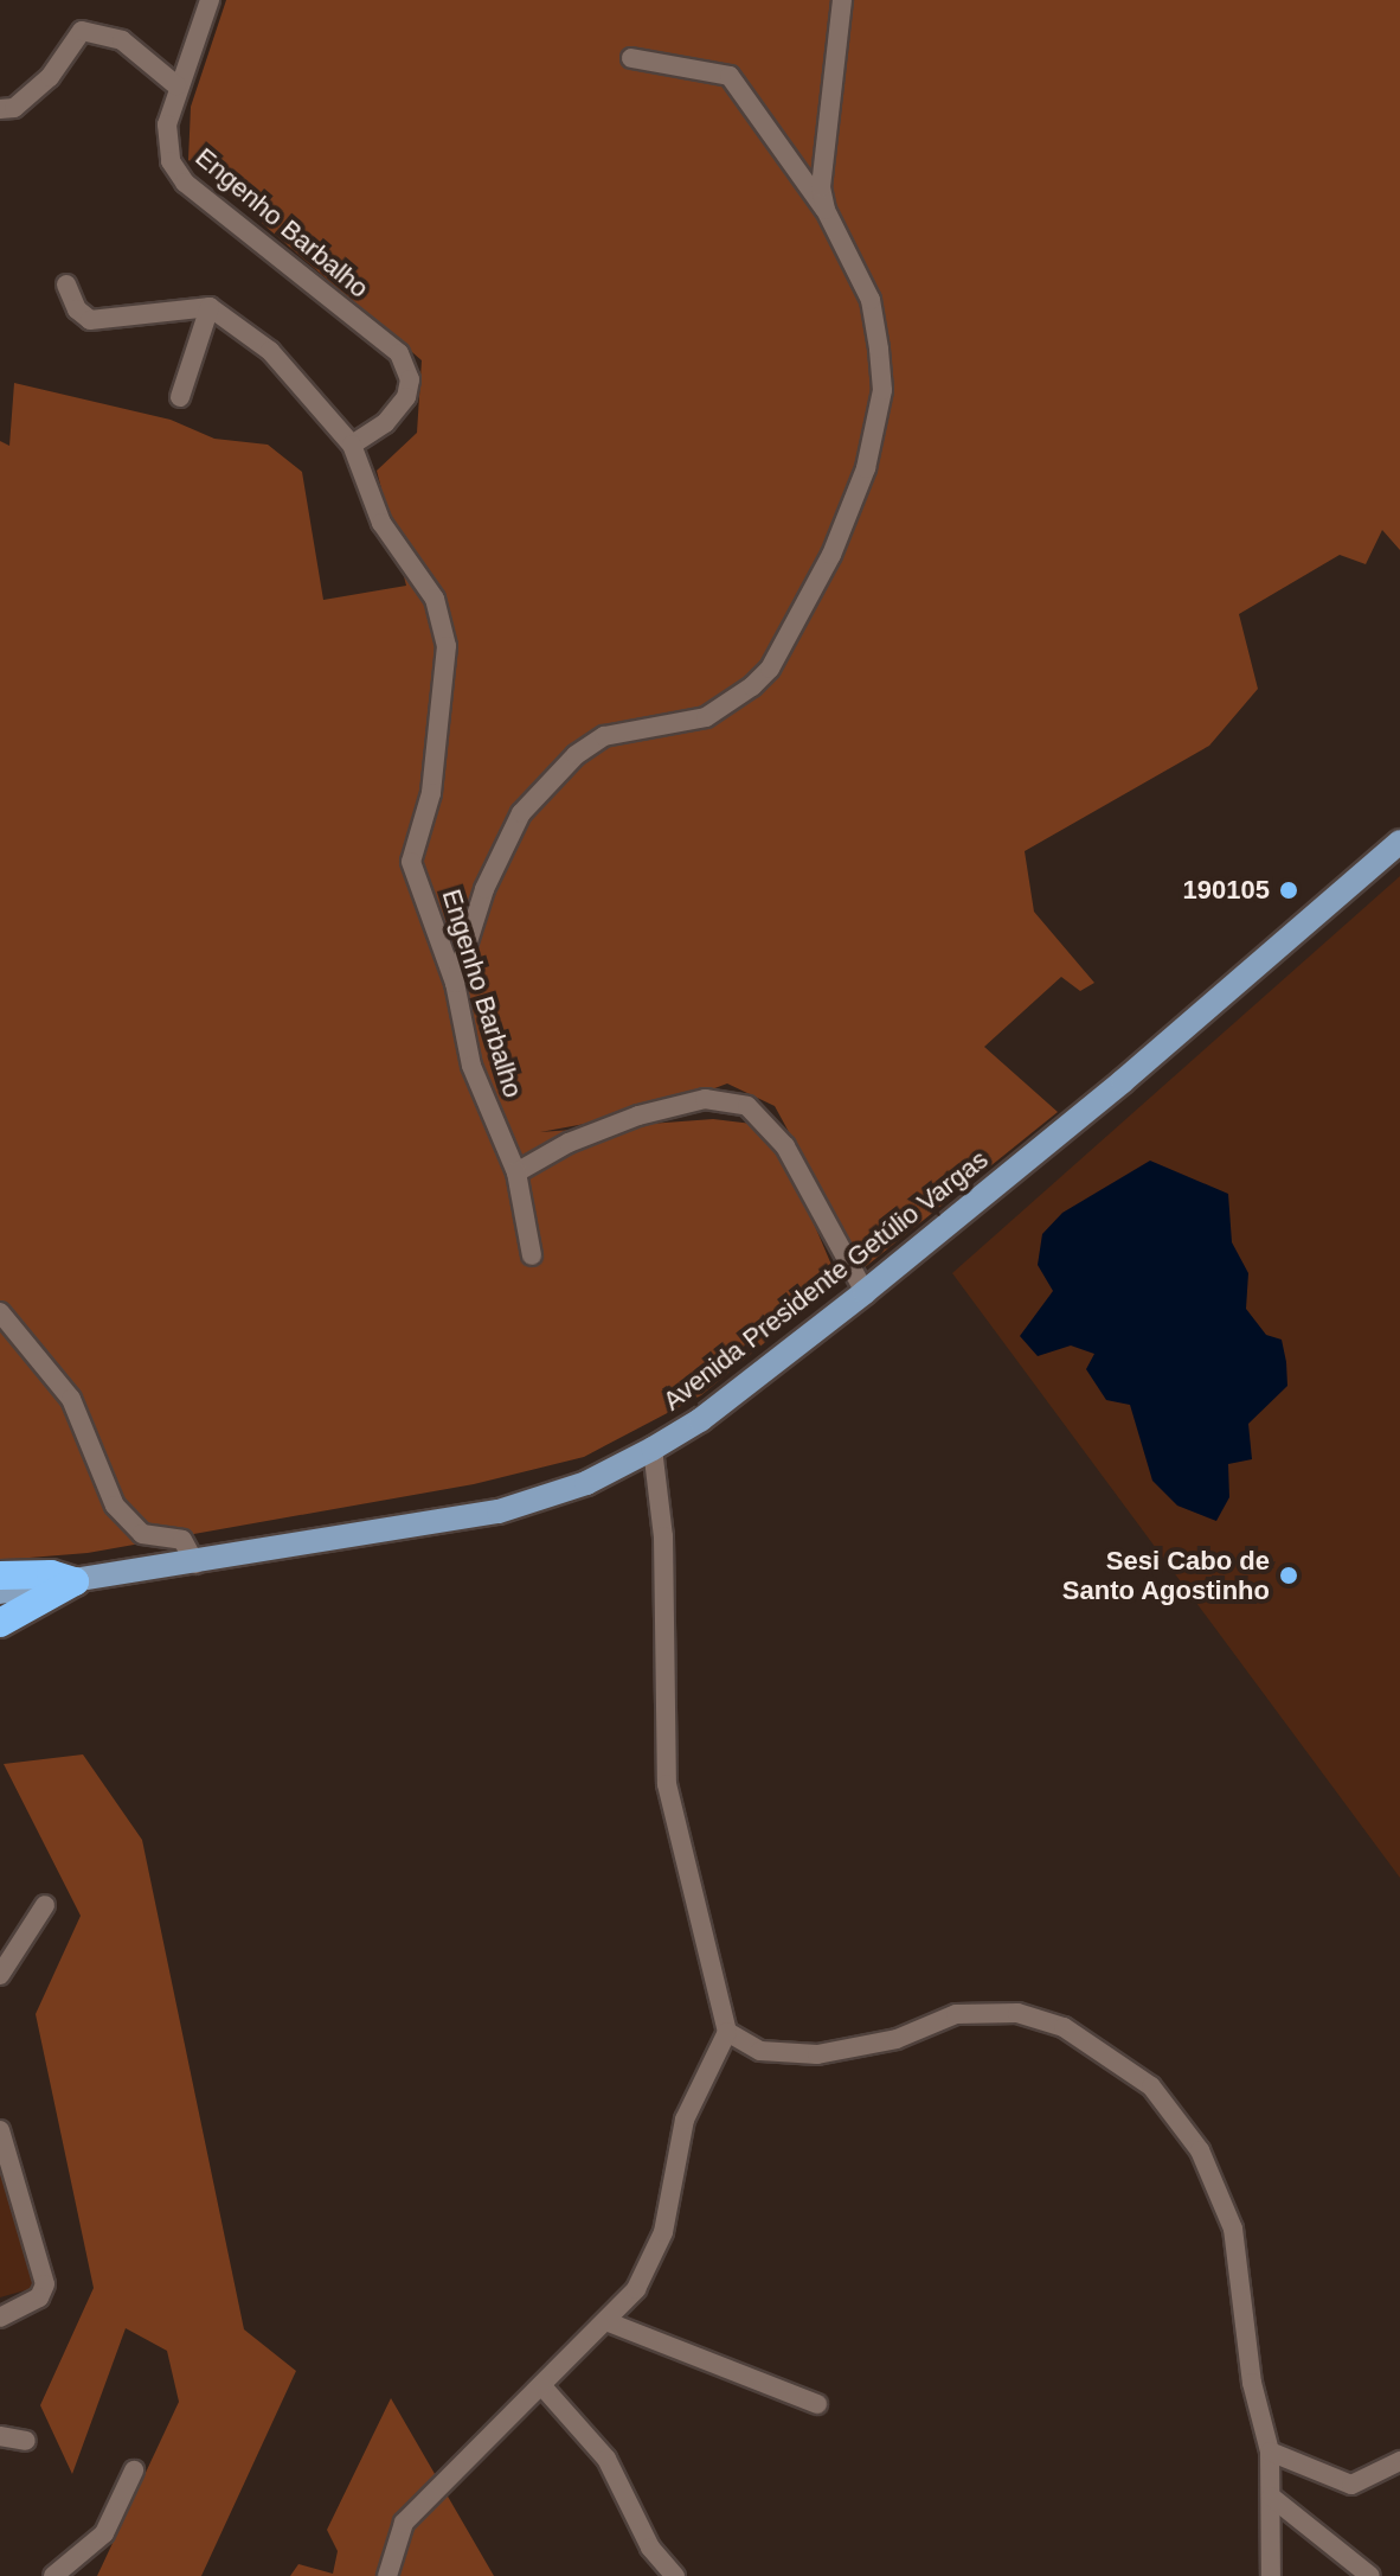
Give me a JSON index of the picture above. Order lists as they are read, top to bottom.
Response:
{
  "streets": {
    "main road": ["Avenida Presidente Getúlio Vargas"],
    "street": ["Engenho Barbalho"]
  },
  "places": ["190105", "Sesi Cabo de Santo Agostinho"]
}
